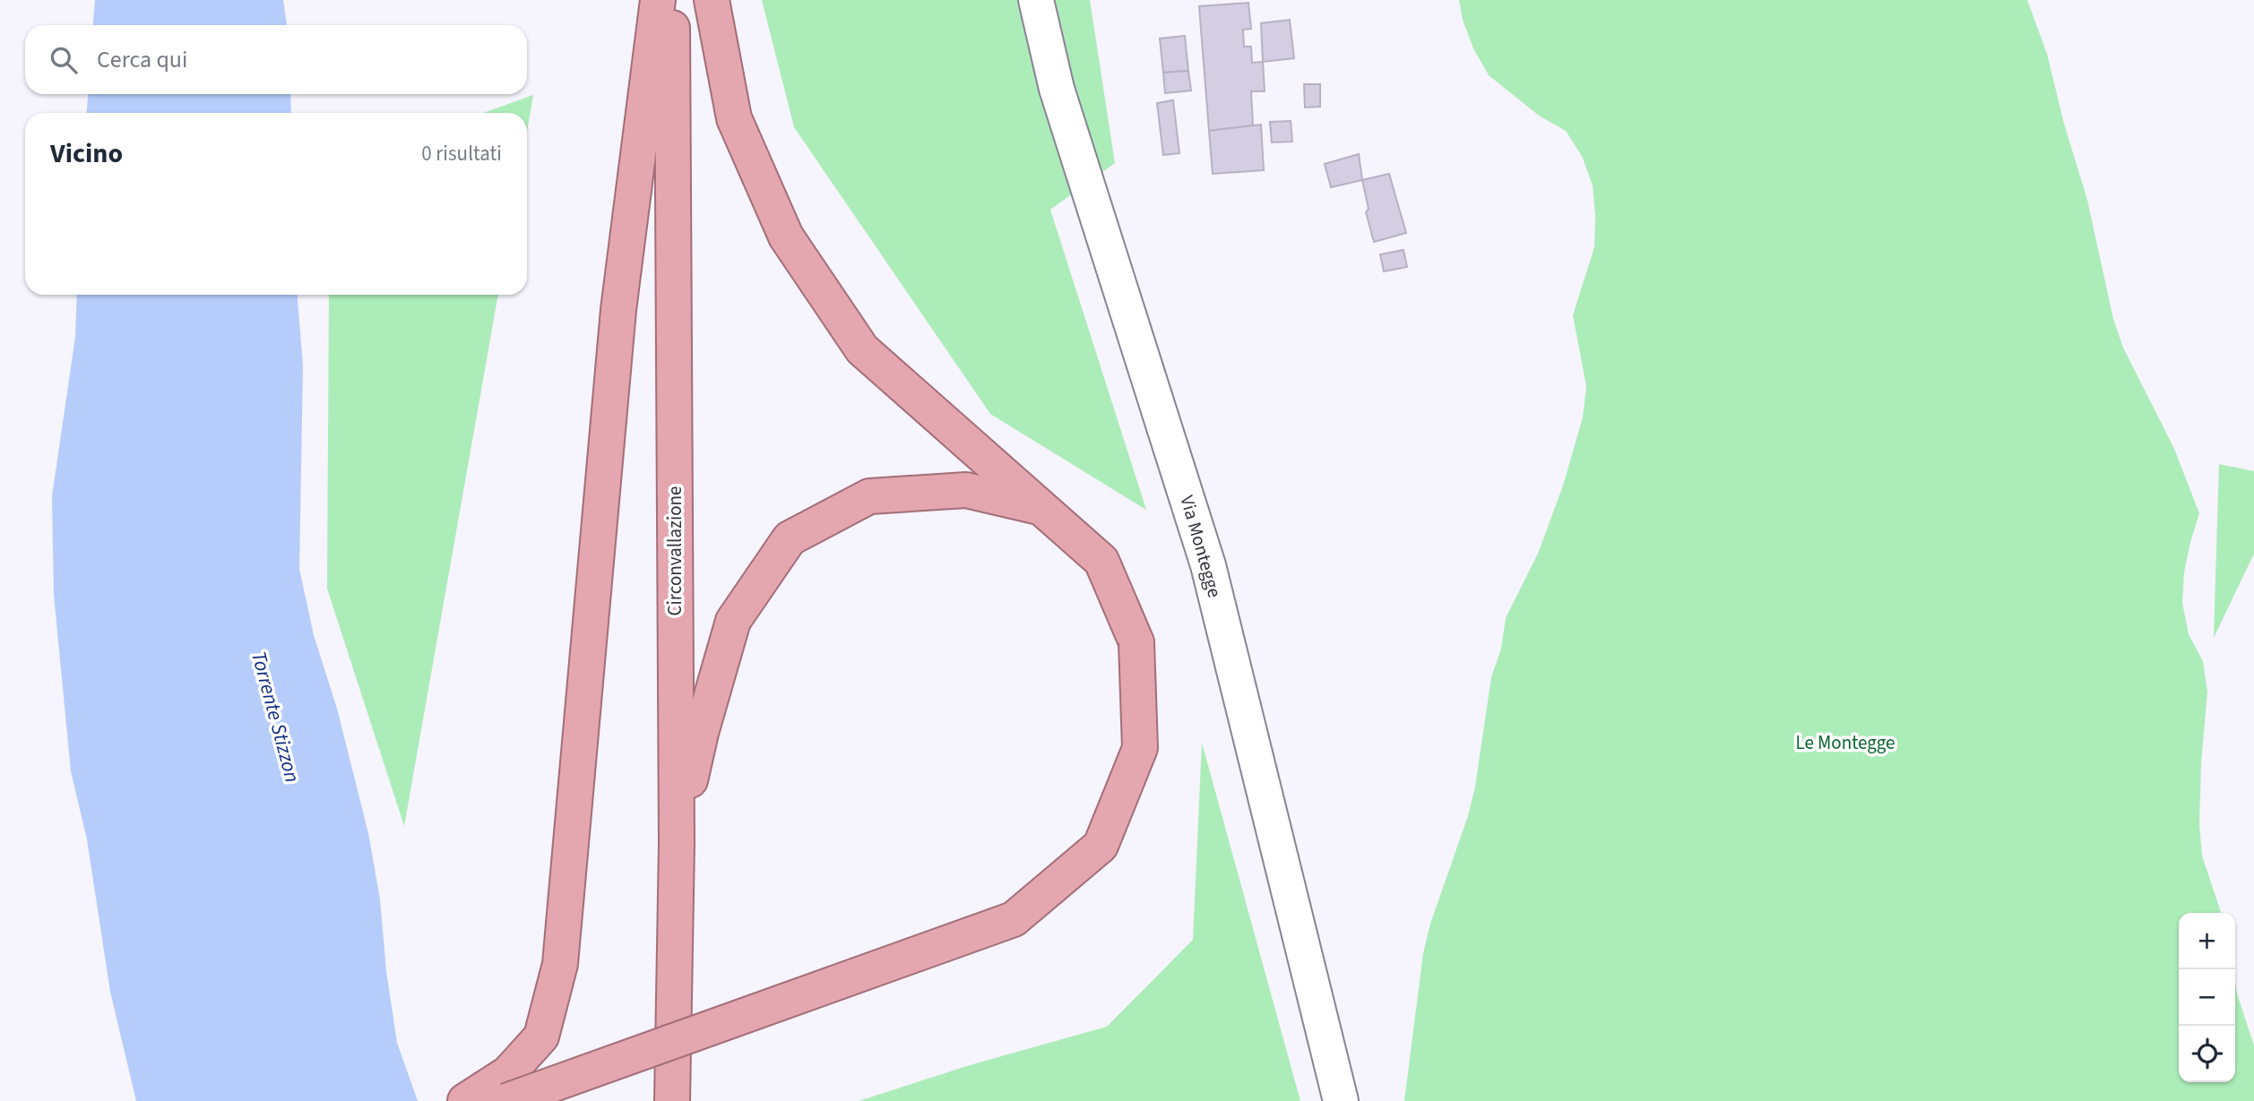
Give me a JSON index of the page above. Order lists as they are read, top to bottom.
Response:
{
  "streets": {
    "highway": ["Circonvallazione"],
    "street": ["Via Montegge"]
  },
  "water": ["Torrente Stizzon"],
  "parks": ["Le Montegge"],
  "page": {
    "search": "Cerca qui",
    "heading": ["Vicino", "0 risultati"],
    "map_buttons": ["+", "−"]
  }
}
